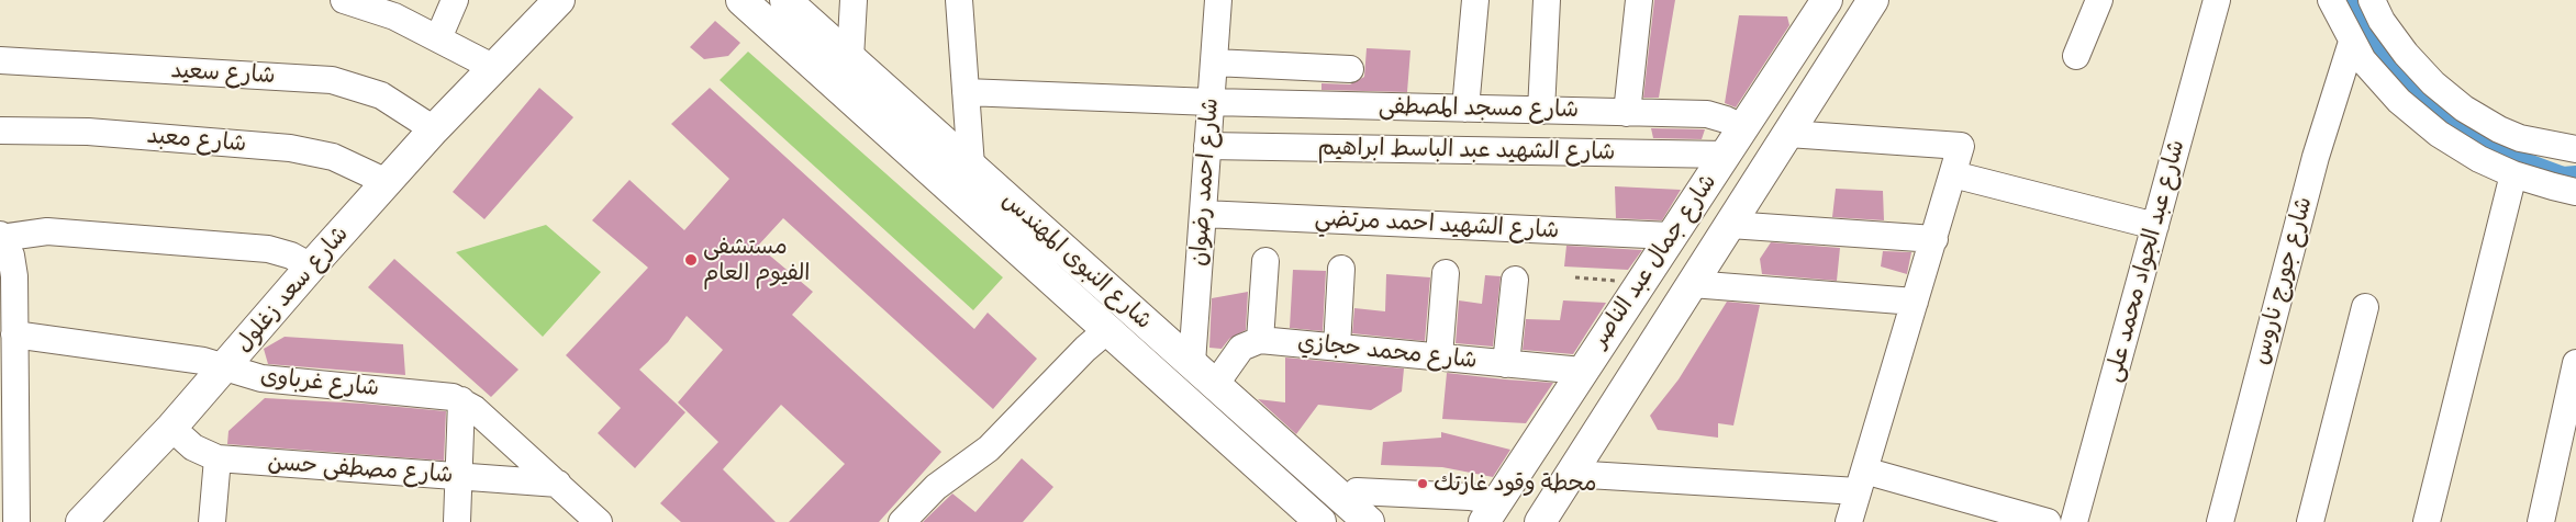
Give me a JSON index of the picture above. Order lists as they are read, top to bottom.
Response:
{
  "streets": {
    "main road": ["شارع النبوى المهندس", "شارع جمال عبد الناصر", "شارع سعد زغلول"],
    "street": [
      "شارع سعيد",
      "شارع مسجد المصطفى",
      "شارع معبد",
      "شارع الشهيد عبد الباسط ابراهيم",
      "شارع احمد رضوان",
      "شارع الشهيد احمد مرتضي",
      "شارع عبد الجواد محمد على",
      "شارع جورج ناروس",
      "شارع محمد حجازي",
      "شارع غرباوى",
      "شارع مصطفى حسن"
    ]
  },
  "crossings": [
    ["شارع سعيد", "شارع سعد زغلول"],
    ["شارع مسجد المصطفى", "شارع احمد رضوان"],
    ["شارع مسجد المصطفى", "شارع جمال عبد الناصر"],
    ["شارع معبد", "شارع سعد زغلول"],
    ["شارع الشهيد عبد الباسط ابراهيم", "شارع احمد رضوان"],
    ["شارع الشهيد عبد الباسط ابراهيم", "شارع جمال عبد الناصر"],
    ["شارع احمد رضوان", "شارع الشهيد احمد مرتضي"],
    ["شارع احمد رضوان", "شارع النبوى المهندس"],
    ["شارع الشهيد احمد مرتضي", "شارع جمال عبد الناصر"],
    ["شارع جمال عبد الناصر", "شارع محمد حجازي"],
    ["شارع سعد زغلول", "شارع غرباوى"],
    ["شارع سعد زغلول", "شارع مصطفى حسن"]
  ],
  "places": ["مستشفى الفيوم العام", "محطة وقود غازتك"]
}
